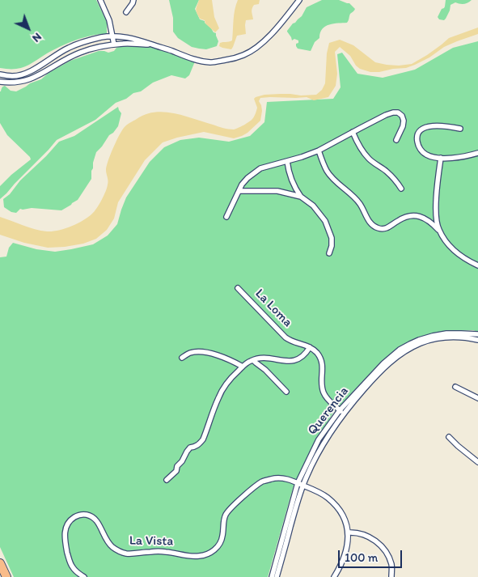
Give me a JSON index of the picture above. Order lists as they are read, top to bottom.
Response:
{
  "streets": {
    "street": ["La Loma", "Querencia", "La Vista"]
  },
  "crossings": [
    ["Querencia", "La Vista"]
  ],
  "scale_bar": "100 m",
  "north": "bottom right"
}
